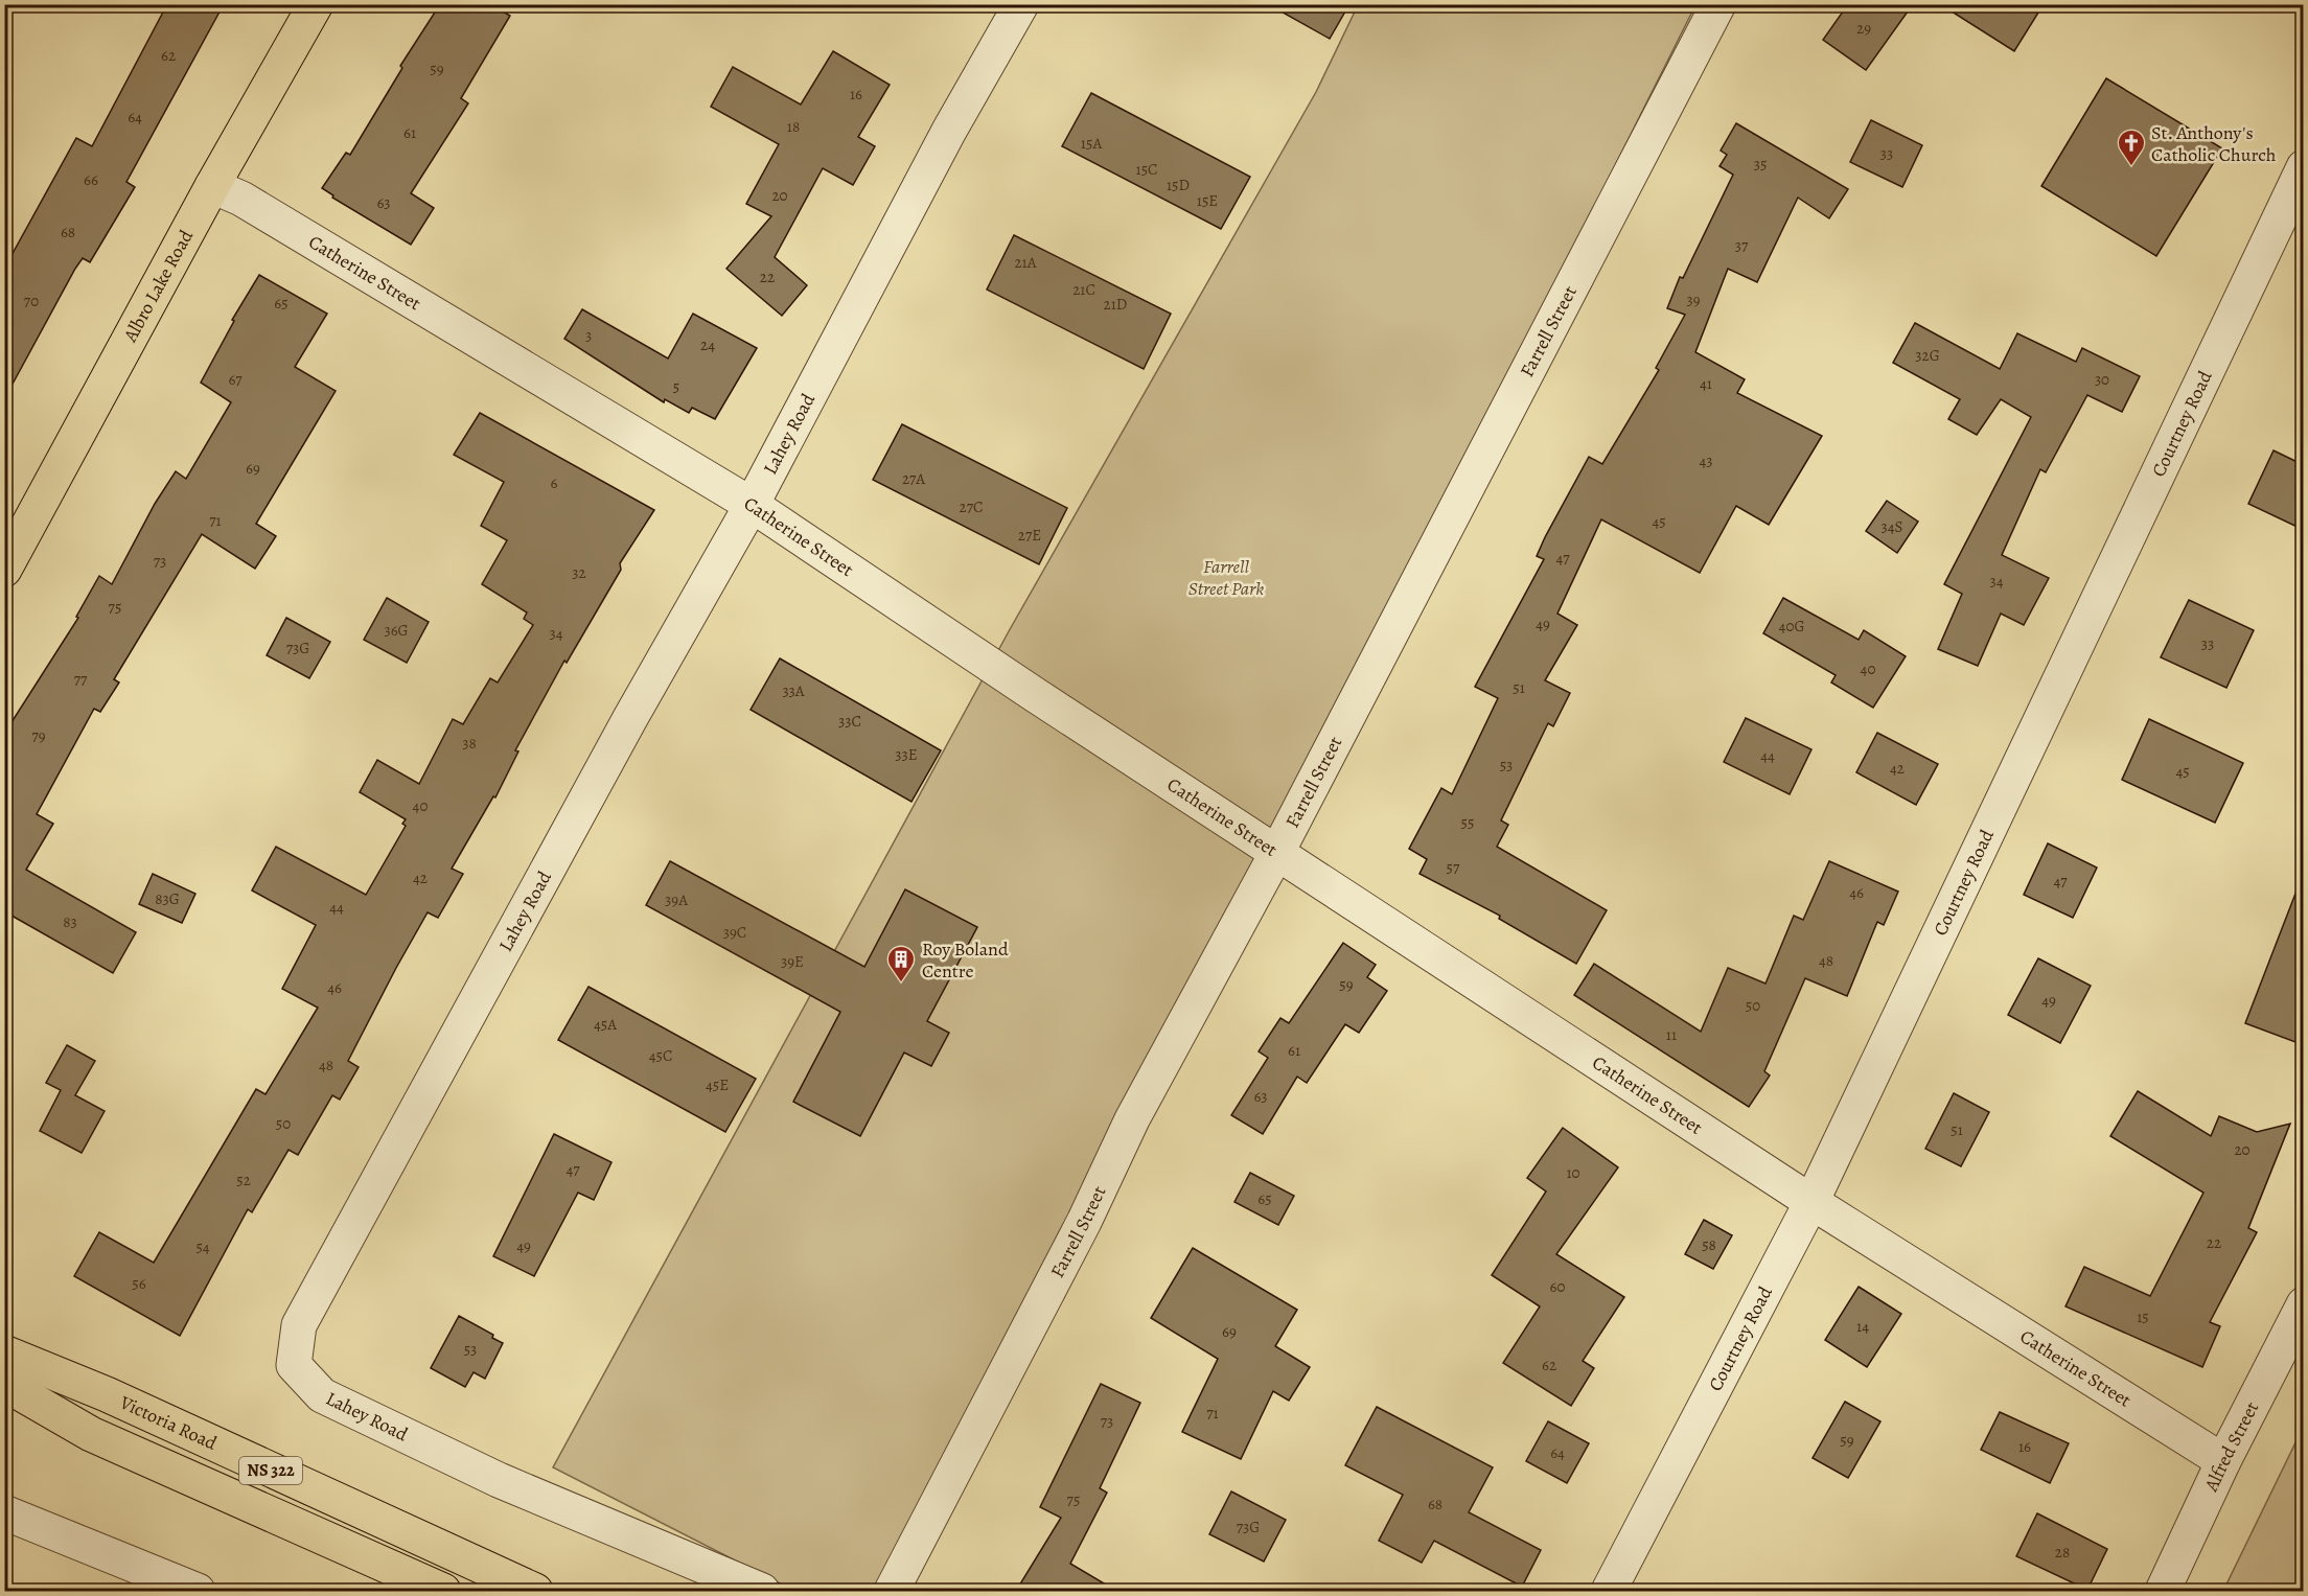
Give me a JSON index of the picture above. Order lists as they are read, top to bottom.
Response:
{
  "streets": {
    "main road": ["Albro Lake Road", "Victoria Road", "NS 322"],
    "street": [
      "Catherine Street",
      "Farrell Street",
      "Courtney Road",
      "Lahey Road",
      "Alfred Street"
    ]
  },
  "crossings": [
    ["Catherine Street", "Albro Lake Road"],
    ["Catherine Street", "Farrell Street"],
    ["Catherine Street", "Courtney Road"],
    ["Catherine Street", "Lahey Road"],
    ["Catherine Street", "Alfred Street"]
  ],
  "parks": ["Farrell Street Park"],
  "places": {
    "church": ["St. Anthony's Catholic Church"],
    "building": ["Roy Boland Centre"]
  },
  "house_numbers": [
    "29",
    "62",
    "59",
    "16",
    "64",
    "18",
    "61",
    "15A",
    "33",
    "35",
    "15C",
    "66",
    "15D",
    "20",
    "15E",
    "63",
    "68",
    "37",
    "21A",
    "22",
    "21C",
    "39",
    "70",
    "65",
    "21D",
    "3",
    "24",
    "32G",
    "67",
    "30",
    "41",
    "5",
    "43",
    "69",
    "27A",
    "6",
    "27C",
    "71",
    "45",
    "34S",
    "27E",
    "47",
    "73",
    "32",
    "34",
    "75",
    "49",
    "40G",
    "36G",
    "34",
    "33",
    "73G",
    "40",
    "77",
    "51",
    "33A",
    "33C",
    "79",
    "38",
    "33E",
    "44",
    "53",
    "42",
    "45",
    "40",
    "55",
    "57",
    "42",
    "47",
    "46",
    "83G",
    "39A",
    "44",
    "83",
    "39C",
    "48",
    "39E",
    "59",
    "46",
    "49",
    "50",
    "45A",
    "11",
    "61",
    "45C",
    "48",
    "45E",
    "63",
    "50",
    "51",
    "20",
    "47",
    "10",
    "52",
    "65",
    "22",
    "58",
    "49",
    "54",
    "56",
    "60",
    "15",
    "14",
    "69",
    "53",
    "62",
    "71",
    "73",
    "59",
    "16",
    "64",
    "75",
    "68",
    "73G",
    "28"
  ]
}
